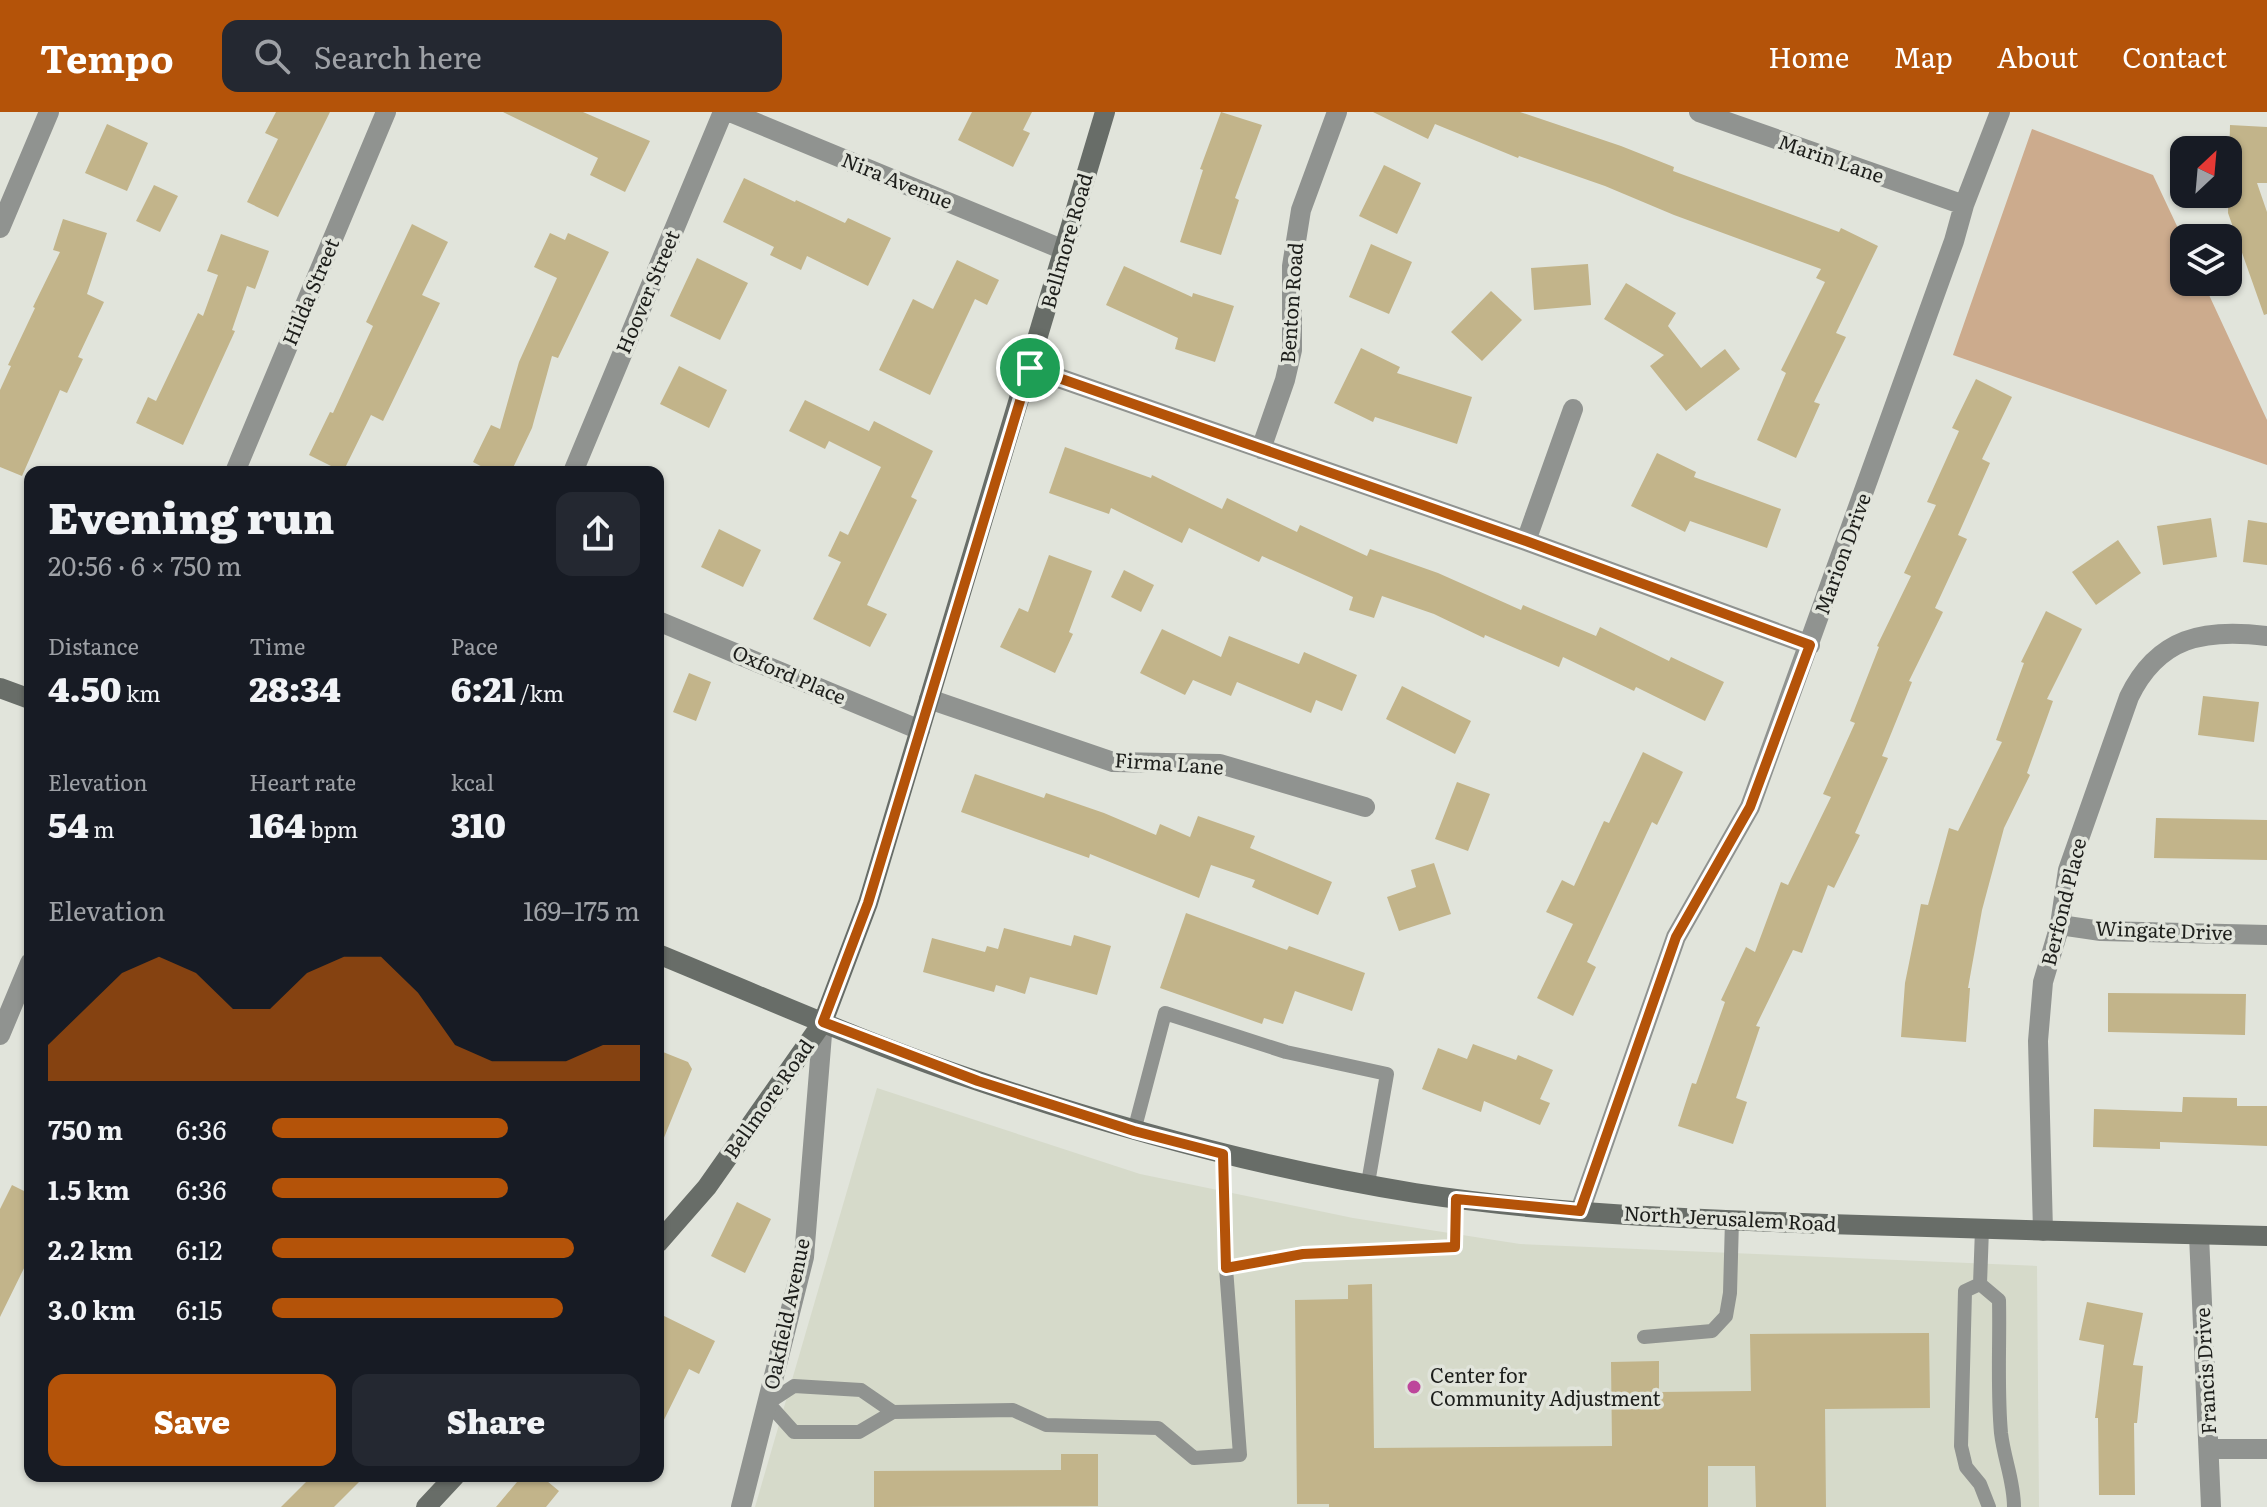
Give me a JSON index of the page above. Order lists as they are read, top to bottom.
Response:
{
  "streets": {
    "main road": ["Bellmore Road", "North Jerusalem Road"],
    "street": [
      "Marin Lane",
      "Nira Avenue",
      "Hilda Street",
      "Hoover Street",
      "Benton Road",
      "Marion Drive",
      "Oxford Place",
      "Firma Lane",
      "Berfond Place",
      "Wingate Drive",
      "Oakfield Avenue",
      "Francis Drive"
    ]
  },
  "crossings": [
    ["Marin Lane", "Marion Drive"],
    ["Nira Avenue", "Bellmore Road"],
    ["Bellmore Road", "Oxford Place"],
    ["Bellmore Road", "Firma Lane"],
    ["Bellmore Road", "North Jerusalem Road"],
    ["Bellmore Road", "Oakfield Avenue"],
    ["Marion Drive", "North Jerusalem Road"],
    ["Berfond Place", "Wingate Drive"],
    ["Berfond Place", "North Jerusalem Road"],
    ["North Jerusalem Road", "Oakfield Avenue"],
    ["North Jerusalem Road", "Francis Drive"]
  ],
  "places": ["Center for Community Adjustment"],
  "north": "top right",
  "page": {
    "header": "Tempo",
    "search": "Search here",
    "nav": [
      "Home",
      "Map",
      "About",
      "Contact"
    ],
    "heading": ["Evening run", "20:56 · 6 × 750 m"],
    "stats": [
      ["Distance", "4.50 km"],
      ["Time", "28:34"],
      ["Pace", "6:21 /km"],
      ["Elevation", "54 m"],
      ["Heart rate", "164 bpm"],
      ["kcal", "310"]
    ],
    "chart": ["Elevation", "169–175 m"],
    "list": [
      {
        "name": "750 m",
        "note": "6:36"
      },
      {
        "name": "1.5 km",
        "note": "6:36"
      },
      {
        "name": "2.2 km",
        "note": "6:12"
      },
      {
        "name": "3.0 km",
        "note": "6:15"
      }
    ],
    "buttons": ["Save", "Share"]
  }
}
